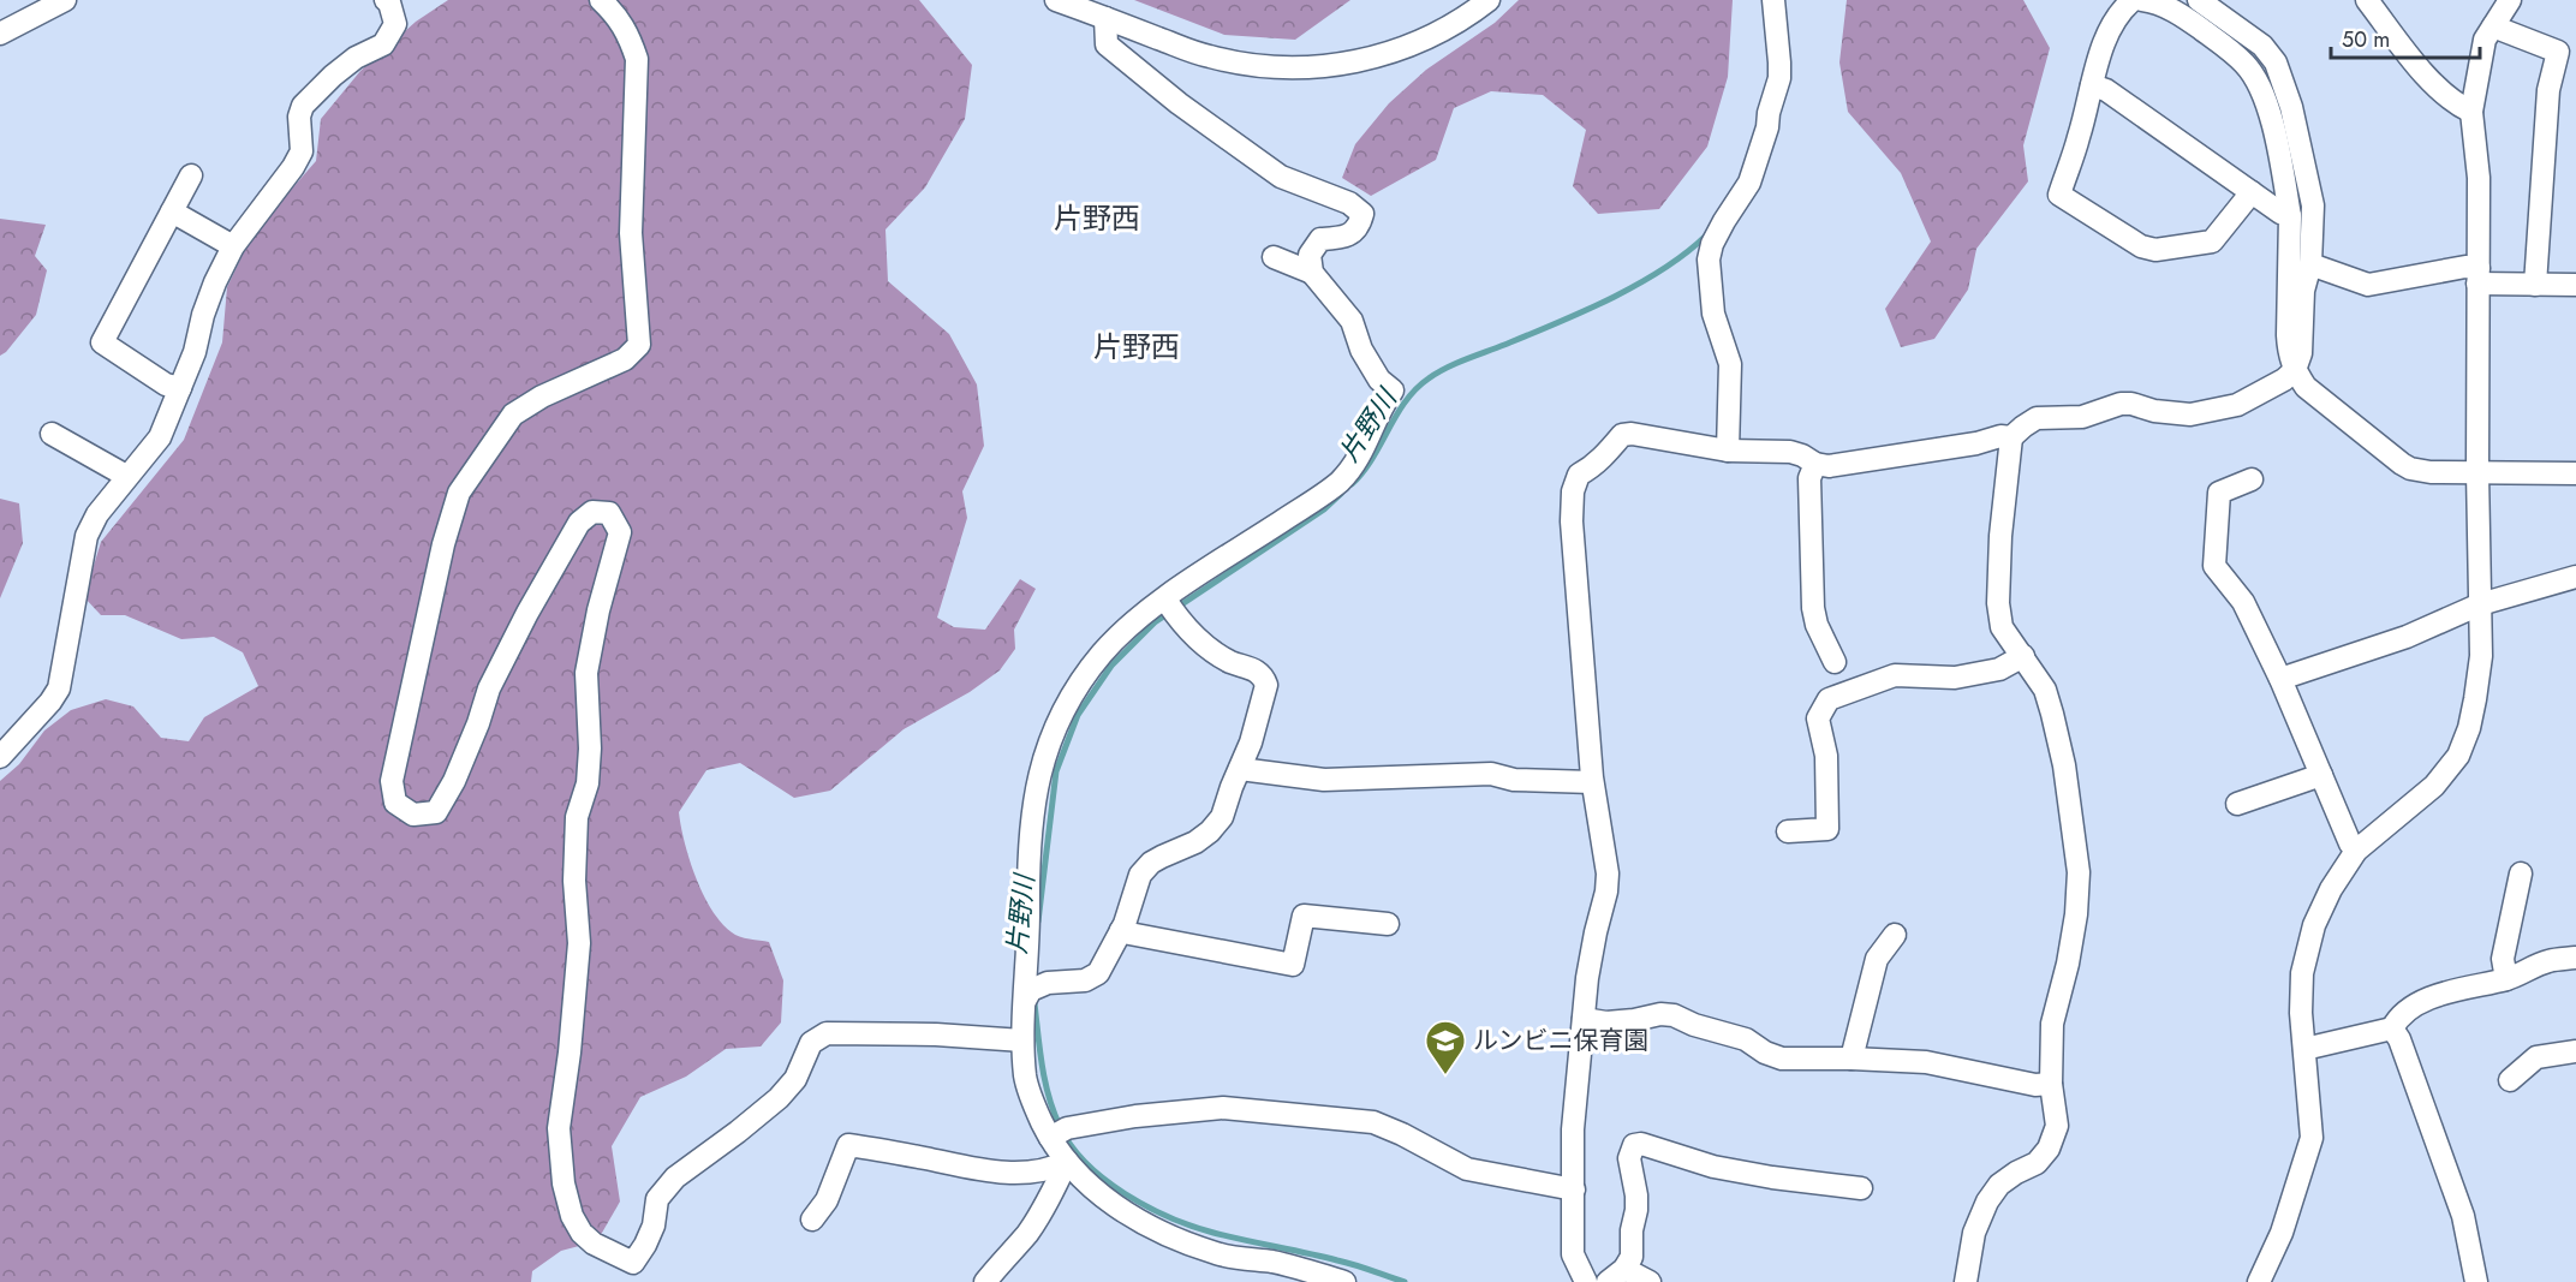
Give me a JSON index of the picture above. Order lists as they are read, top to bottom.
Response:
{
  "districts": ["片野西", "片野西"],
  "water": ["片野川"],
  "places": {
    "school or university": ["ルンビニ保育園"]
  },
  "scale_bar": "50 m"
}
